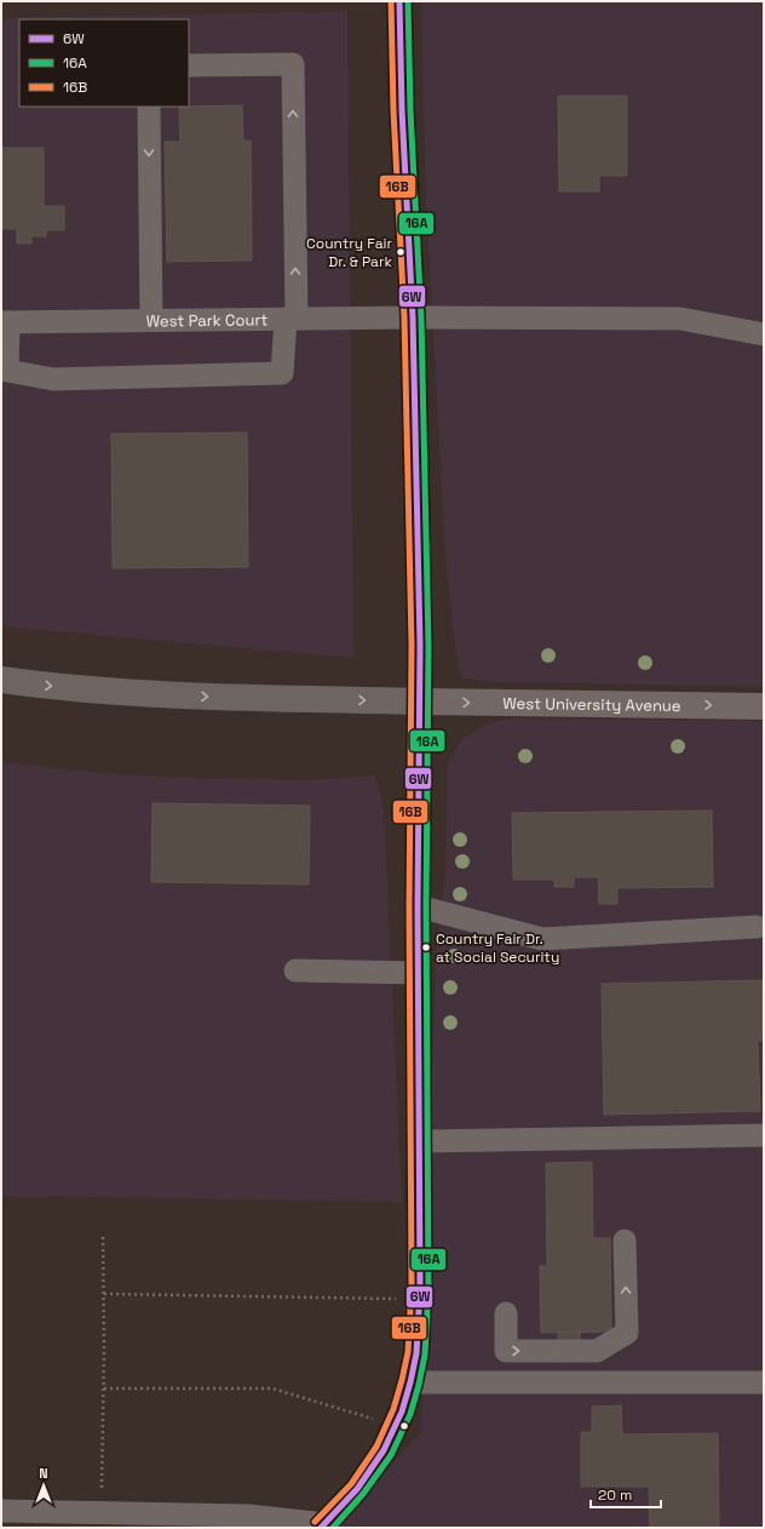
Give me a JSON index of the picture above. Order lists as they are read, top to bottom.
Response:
{
  "streets": {
    "main road": ["West University Avenue"],
    "street": ["West Park Court"]
  },
  "one_way": ["West University Avenue"],
  "places": ["Country Fair Dr. & Park", "Country Fair Dr. at Social Security"],
  "lines": ["transit line 6W", "transit line 16A", "transit line 16B"],
  "legend": ["6W", "16A", "16B"],
  "scale_bar": "20 m",
  "north": "top"
}
